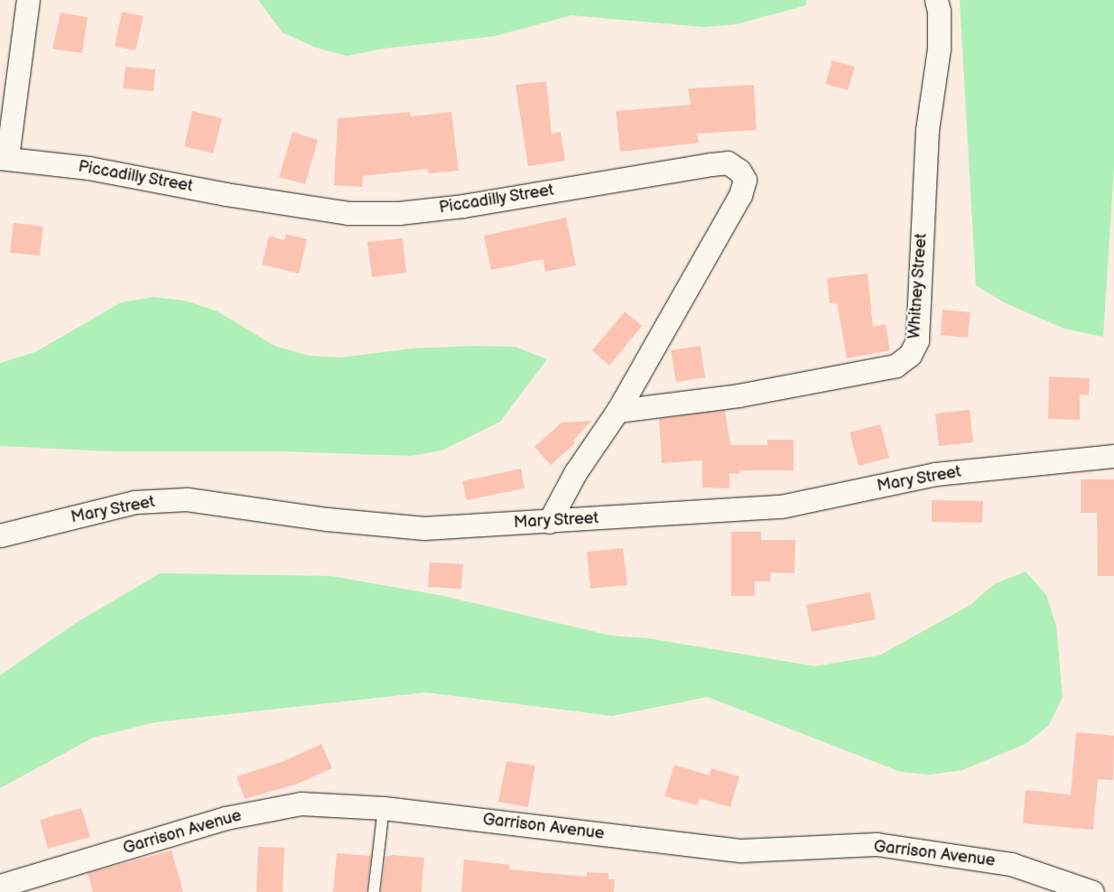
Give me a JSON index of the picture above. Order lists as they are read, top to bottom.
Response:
{
  "streets": {
    "street": [
      "Piccadilly Street",
      "Whitney Street",
      "Mary Street",
      "Garrison Avenue"
    ]
  },
  "crossings": [
    ["Piccadilly Street", "Whitney Street"],
    ["Piccadilly Street", "Mary Street"]
  ]
}
